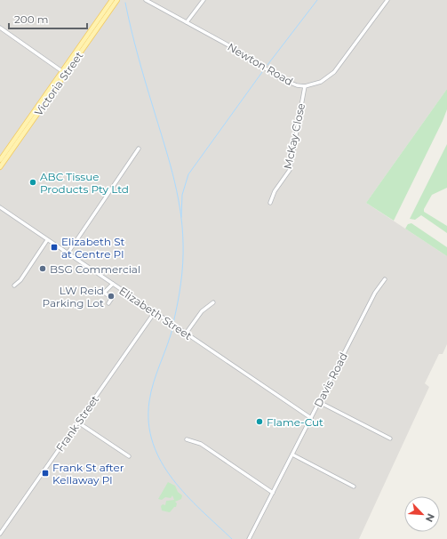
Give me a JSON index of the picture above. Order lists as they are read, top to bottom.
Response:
{
  "streets": {
    "main road": ["Victoria Street"],
    "street": [
      "Newton Road",
      "McKay Close",
      "Elizabeth Street",
      "Davis Road",
      "Frank Street"
    ]
  },
  "crossings": [
    ["Newton Road", "McKay Close"],
    ["Elizabeth Street", "Davis Road"],
    ["Elizabeth Street", "Frank Street"]
  ],
  "places": {
    "other": [
      "ABC Tissue Products Pty Ltd",
      "BSG Commercial",
      "LW Reid Parking Lot",
      "Flame-Cut"
    ],
    "transit": ["Elizabeth St at Centre Pl", "Frank St after Kellaway Pl"]
  },
  "scale_bar": "200 m",
  "north": "bottom right"
}
